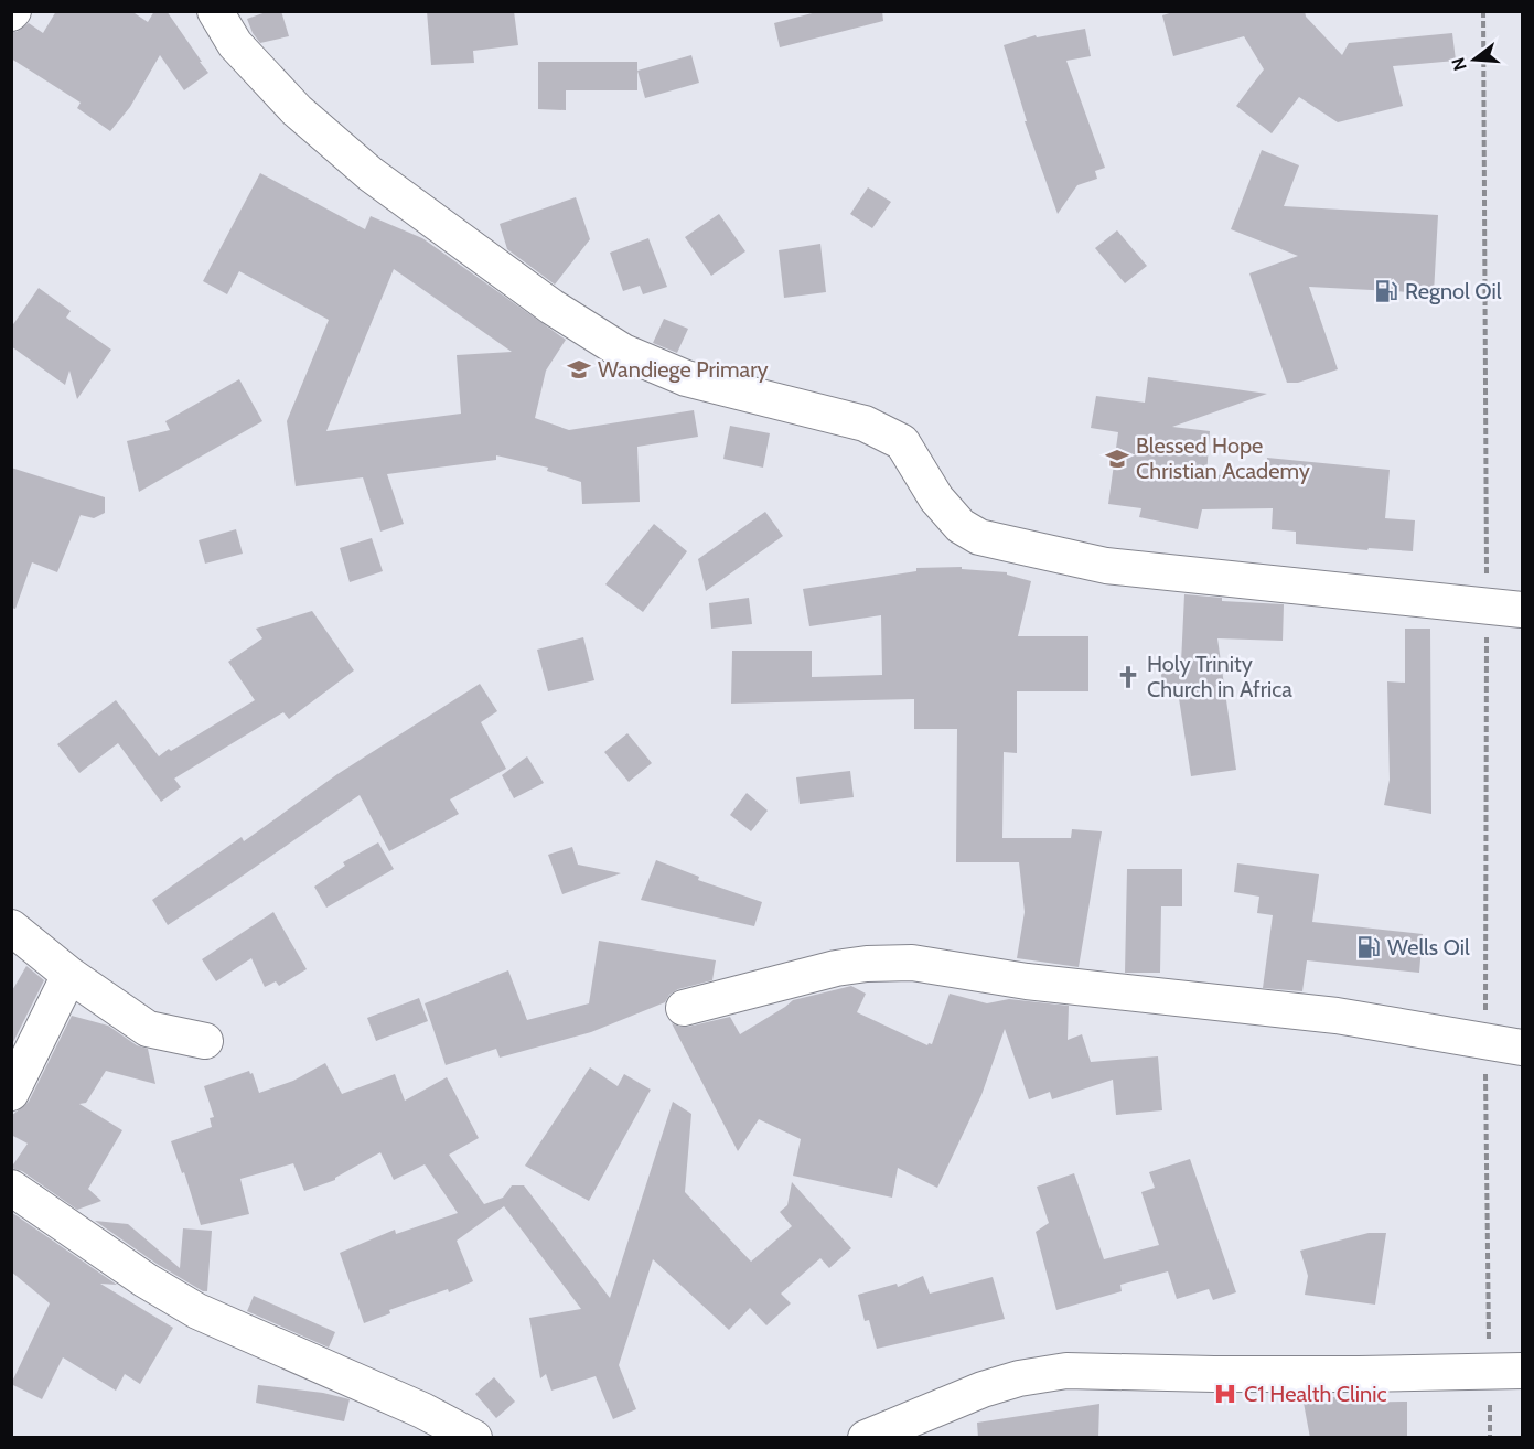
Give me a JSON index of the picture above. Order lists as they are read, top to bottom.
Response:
{
  "places": {
    "fuel station": ["Regnol Oil", "Wells Oil"],
    "school or university": ["Wandiege Primary", "Blessed Hope Christian Academy"],
    "church": ["Holy Trinity Church in Africa"],
    "hospital": ["C1 Health Clinic"]
  },
  "north": "left"
}
